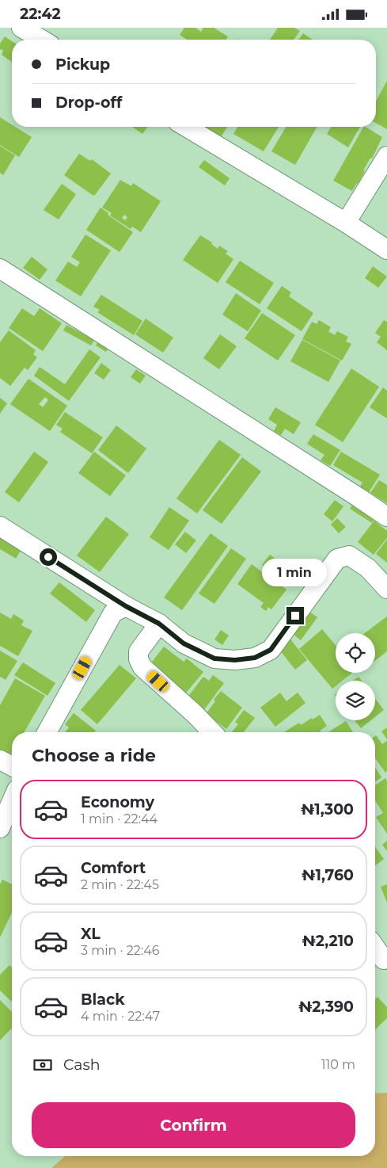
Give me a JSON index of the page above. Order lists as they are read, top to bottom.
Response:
{
  "page": {
    "status": "22:42",
    "banner": ["Pickup", "Drop-off"],
    "bubble": "1 min",
    "heading": "Choose a ride",
    "list": [
      {
        "name": "Economy",
        "note": "1 min · 22:44",
        "value": "₦1,300"
      },
      {
        "name": "Comfort",
        "note": "2 min · 22:45",
        "value": "₦1,760"
      },
      {
        "name": "XL",
        "note": "3 min · 22:46",
        "value": "₦2,210"
      },
      {
        "name": "Black",
        "note": "4 min · 22:47",
        "value": "₦2,390"
      }
    ],
    "pay": ["Cash", "110 m"],
    "buttons": "Confirm"
  }
}
